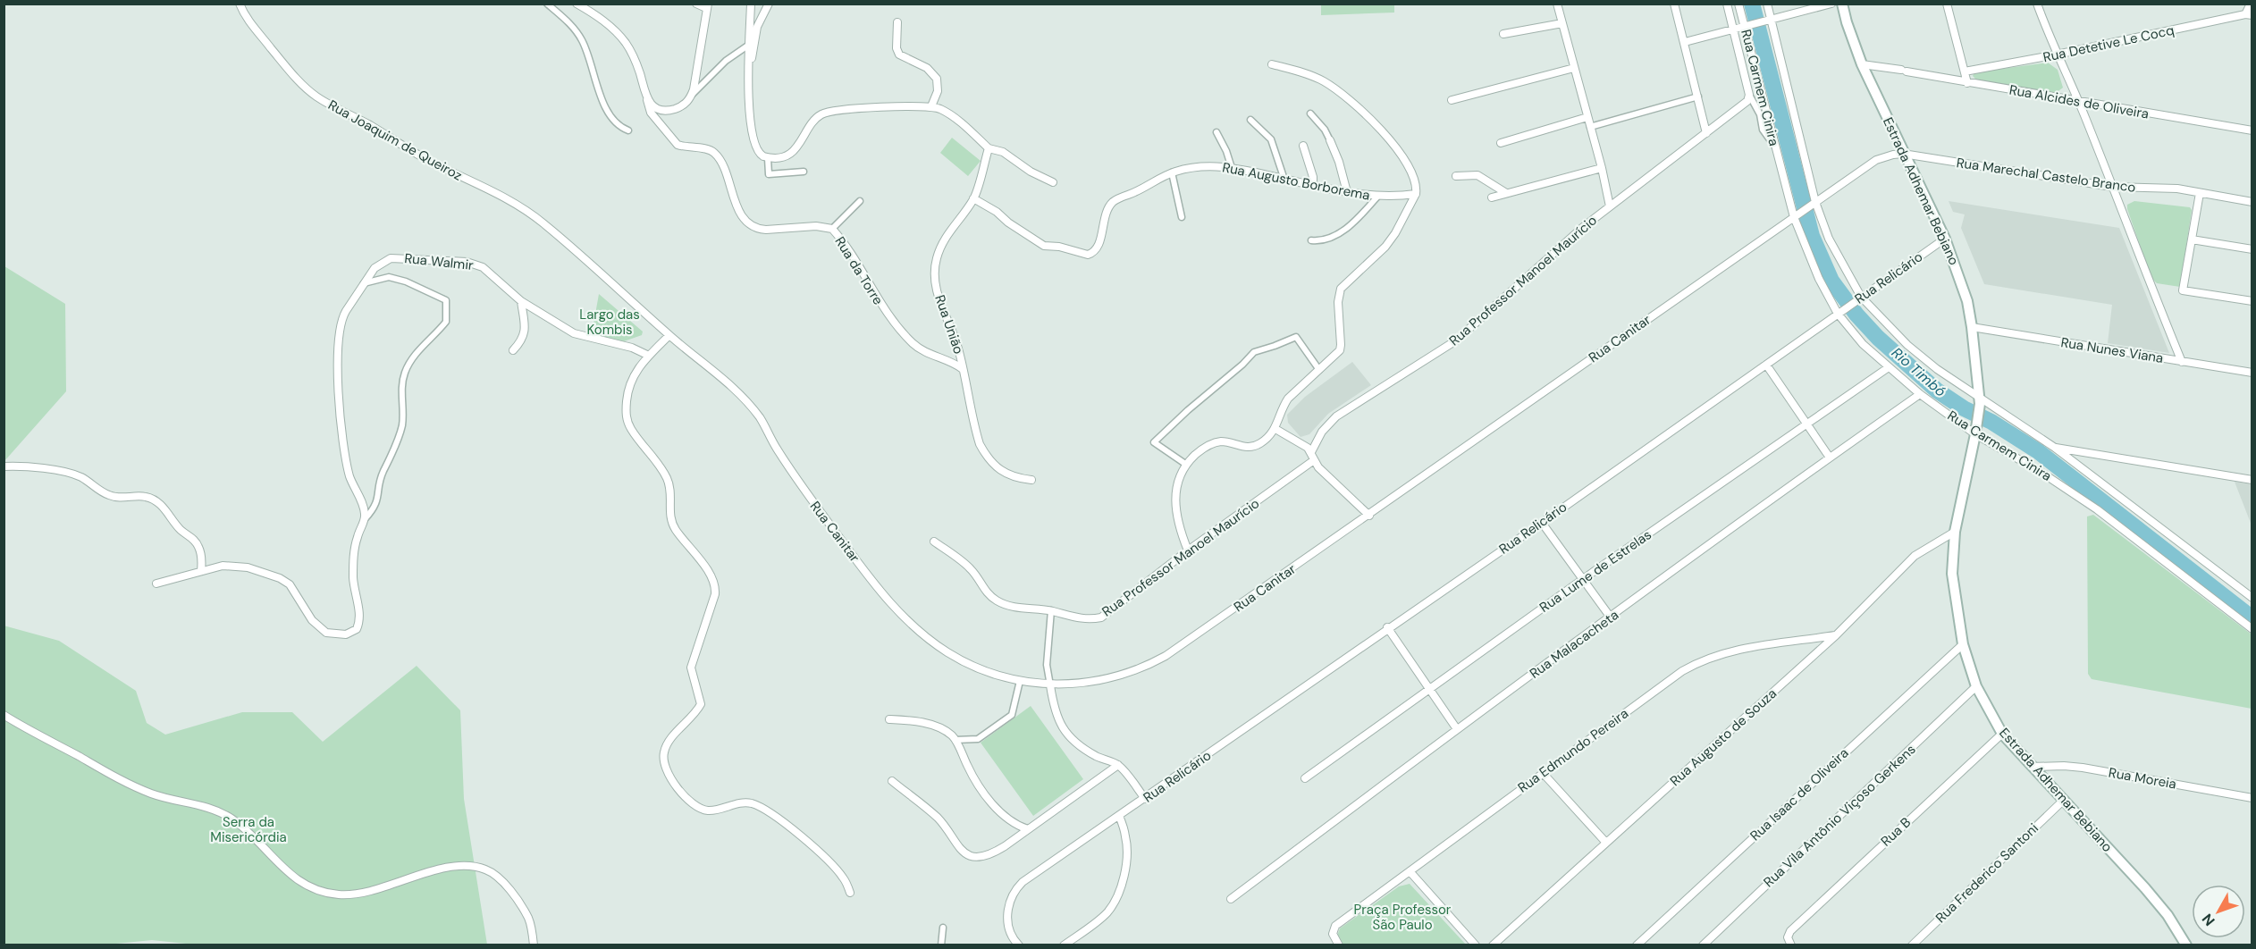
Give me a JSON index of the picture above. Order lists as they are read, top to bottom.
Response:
{
  "streets": {
    "main road": ["Estrada Adhemar Bebiano"],
    "street": [
      "Rua Detetive Le Cocq",
      "Rua Carmem Cinira",
      "Rua Alcides de Oliveira",
      "Rua Joaquim de Queiroz",
      "Rua Marechal Castelo Branco",
      "Rua Augusto Borborema",
      "Rua Walmir",
      "Rua da Torre",
      "Rua Relicário",
      "Rua Professor Manoel Maurício",
      "Rua União",
      "Rua Canitar",
      "Rua Nunes Viana",
      "Rua Lume de Estrelas",
      "Rua Malacacheta",
      "Rua Augusto de Souza",
      "Rua Edmundo Pereira",
      "Rua Moreia",
      "Rua Isaac de Oliveira",
      "Rua Vila Antônio Viçoso Gerkens",
      "Rua B",
      "Rua Frederico Santoni"
    ]
  },
  "crossings": [
    ["Rua Carmem Cinira", "Estrada Adhemar Bebiano"],
    ["Rua Carmem Cinira", "Rua Relicário"],
    ["Rua Carmem Cinira", "Rua Canitar"],
    ["Rua Carmem Cinira", "Rua Lume de Estrelas"],
    ["Rua Carmem Cinira", "Rua Malacacheta"],
    ["Rua Alcides de Oliveira", "Estrada Adhemar Bebiano"],
    ["Rua Joaquim de Queiroz", "Rua Canitar"],
    ["Rua Marechal Castelo Branco", "Estrada Adhemar Bebiano"],
    ["Rua Marechal Castelo Branco", "Rua Canitar"],
    ["Rua Augusto Borborema", "Rua União"],
    ["Estrada Adhemar Bebiano", "Rua Relicário"],
    ["Estrada Adhemar Bebiano", "Rua Canitar"],
    ["Estrada Adhemar Bebiano", "Rua Nunes Viana"],
    ["Estrada Adhemar Bebiano", "Rua Augusto de Souza"],
    ["Estrada Adhemar Bebiano", "Rua Moreia"],
    ["Estrada Adhemar Bebiano", "Rua Isaac de Oliveira"],
    ["Estrada Adhemar Bebiano", "Rua Vila Antônio Viçoso Gerkens"],
    ["Estrada Adhemar Bebiano", "Rua B"],
    ["Estrada Adhemar Bebiano", "Rua Frederico Santoni"],
    ["Rua da Torre", "Rua União"],
    ["Rua Augusto de Souza", "Rua Edmundo Pereira"]
  ],
  "water": ["Rio Timbó"],
  "parks": ["Largo das Kombis", "Serra da Misericórdia", "Praça Professor São Paulo"],
  "north": "bottom left"
}
